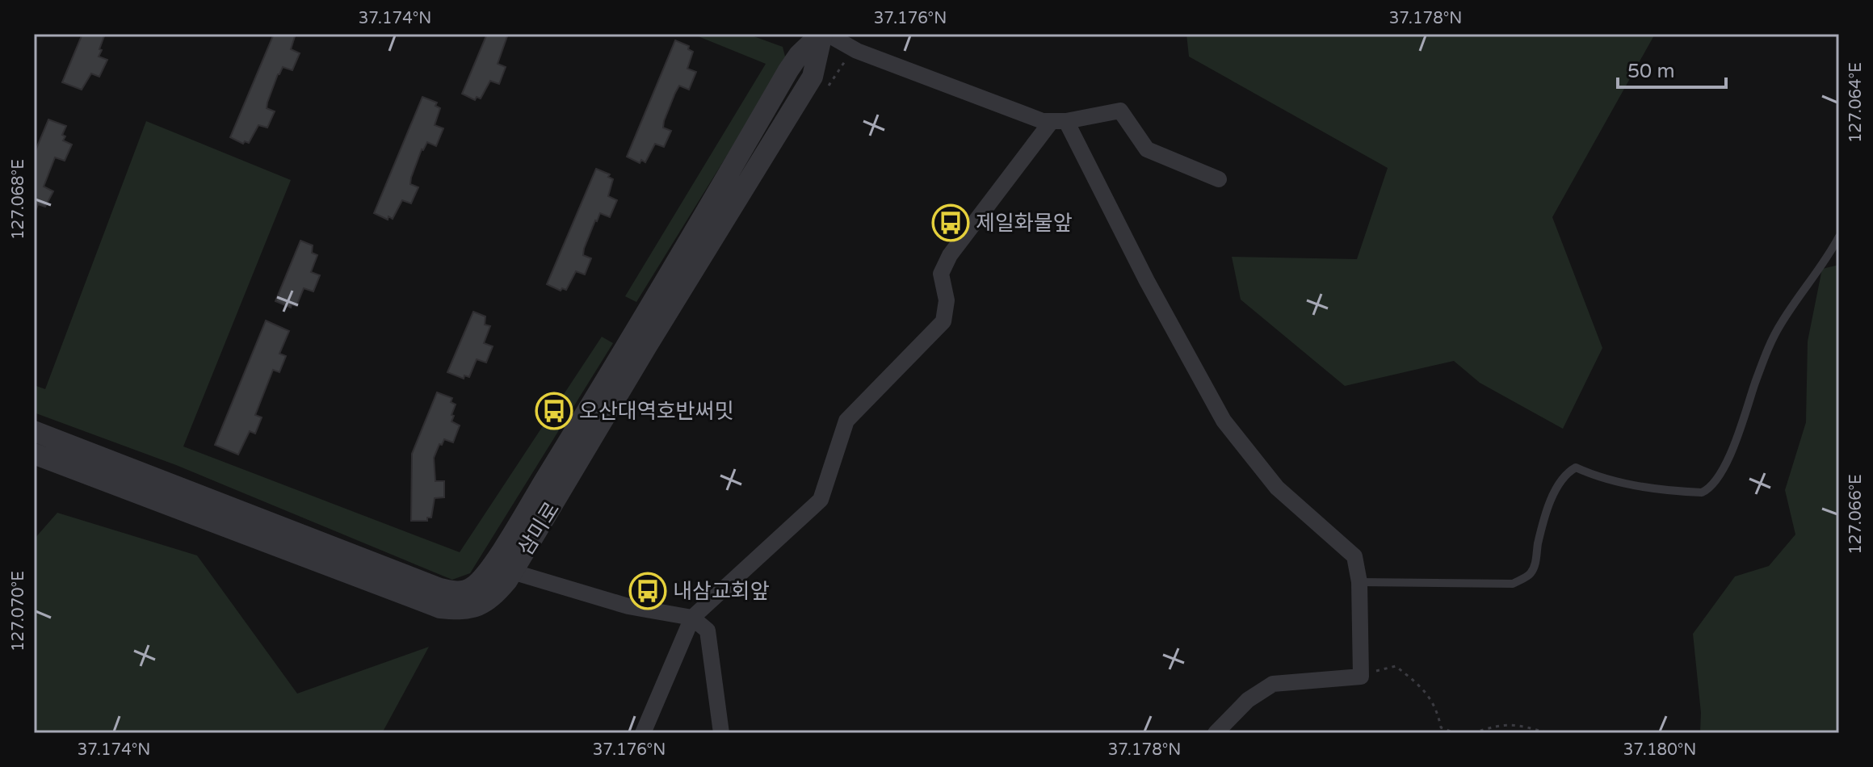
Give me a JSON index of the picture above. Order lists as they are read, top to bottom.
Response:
{
  "streets": {
    "street": ["삼미로"]
  },
  "places": {
    "bus stop": ["제일화물앞", "오산대역호반써밋", "내삼교회앞"]
  },
  "scale_bar": "50 m",
  "coordinates": [
    "37.174°N",
    "37.176°N",
    "37.178°N",
    "127.064°E",
    "127.068°E",
    "127.066°E",
    "127.070°E",
    "37.180°N"
  ]
}
